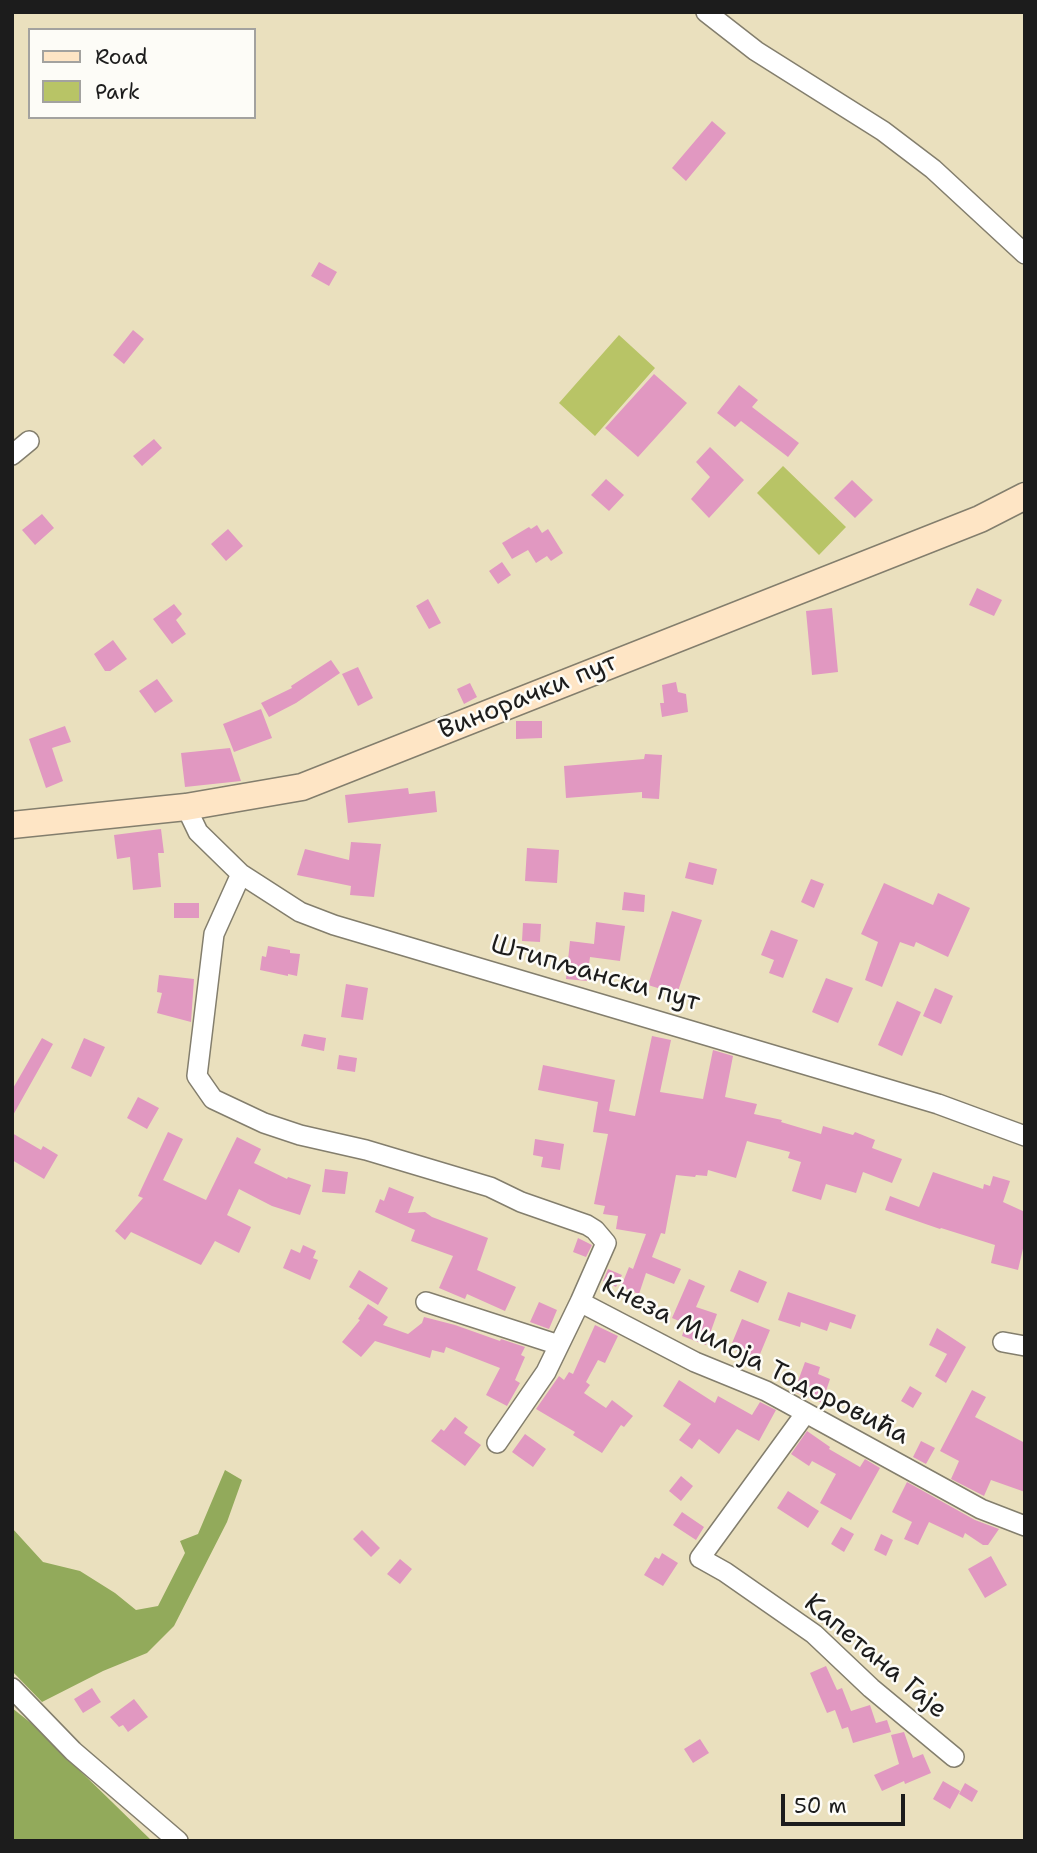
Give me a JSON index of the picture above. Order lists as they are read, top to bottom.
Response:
{
  "streets": {
    "street": [
      "Винорачки пут",
      "Штипљански пут",
      "Кнеза Милоја Тодоровића",
      "Капетана Гаје"
    ]
  },
  "crossings": [
    ["Винорачки пут", "Штипљански пут"],
    ["Штипљански пут", "Кнеза Милоја Тодоровића"],
    ["Кнеза Милоја Тодоровића", "Капетана Гаје"]
  ],
  "legend": ["Road", "Park"],
  "scale_bar": "50 m"
}
